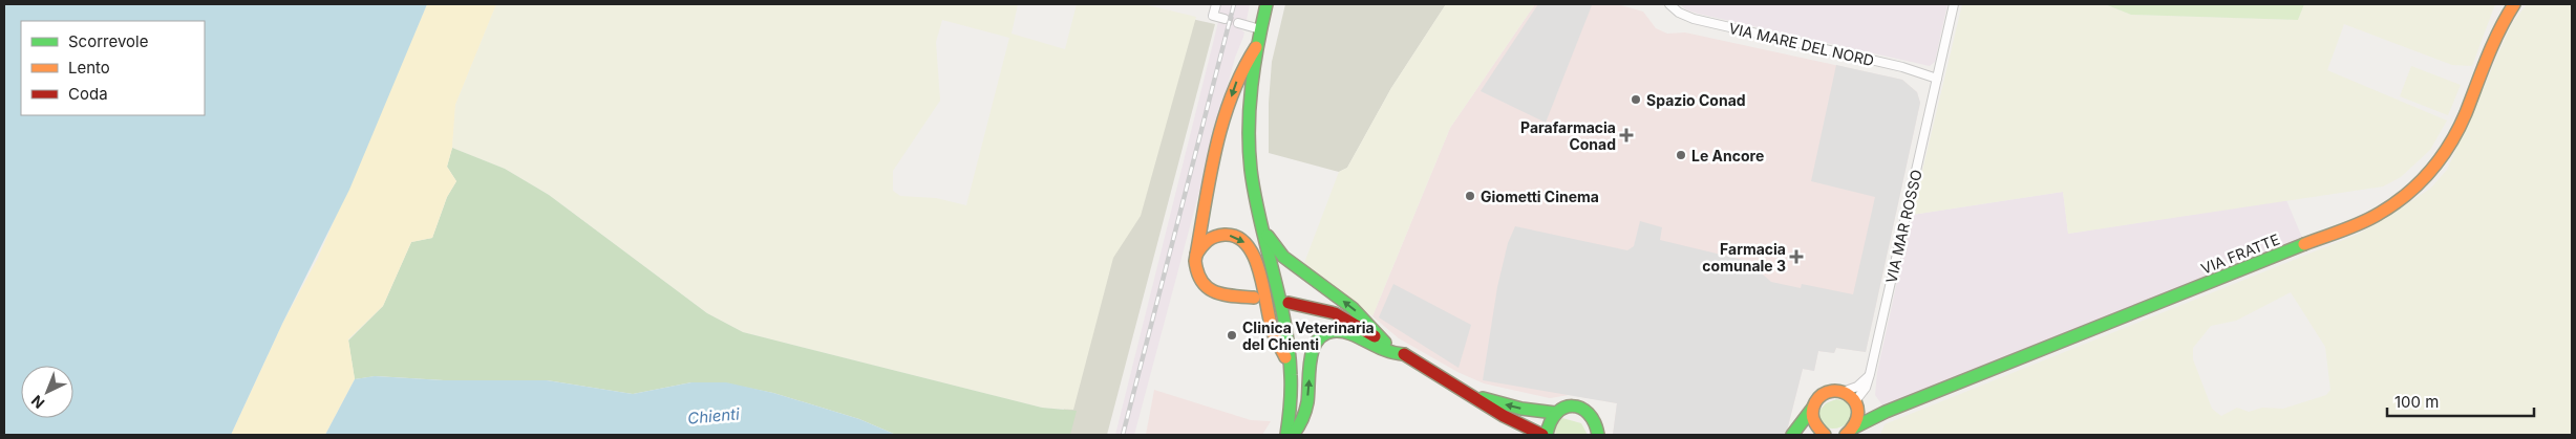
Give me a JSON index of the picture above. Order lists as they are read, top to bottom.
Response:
{
  "streets": {
    "main road": ["VIA FRATTE"],
    "street": ["VIA MARE DEL NORD", "VIA MAR ROSSO"]
  },
  "crossings": [
    ["VIA MARE DEL NORD", "VIA MAR ROSSO"],
    ["VIA MAR ROSSO", "VIA FRATTE"]
  ],
  "water": ["Chienti"],
  "places": {
    "other": [
      "Spazio Conad",
      "Le Ancore",
      "Giometti Cinema",
      "Clinica Veterinaria del Chienti"
    ],
    "health": ["Parafarmacia Conad", "Farmacia comunale 3"]
  },
  "legend": ["Scorrevole", "Lento", "Coda"],
  "scale_bar": "100 m",
  "north": "bottom left"
}
